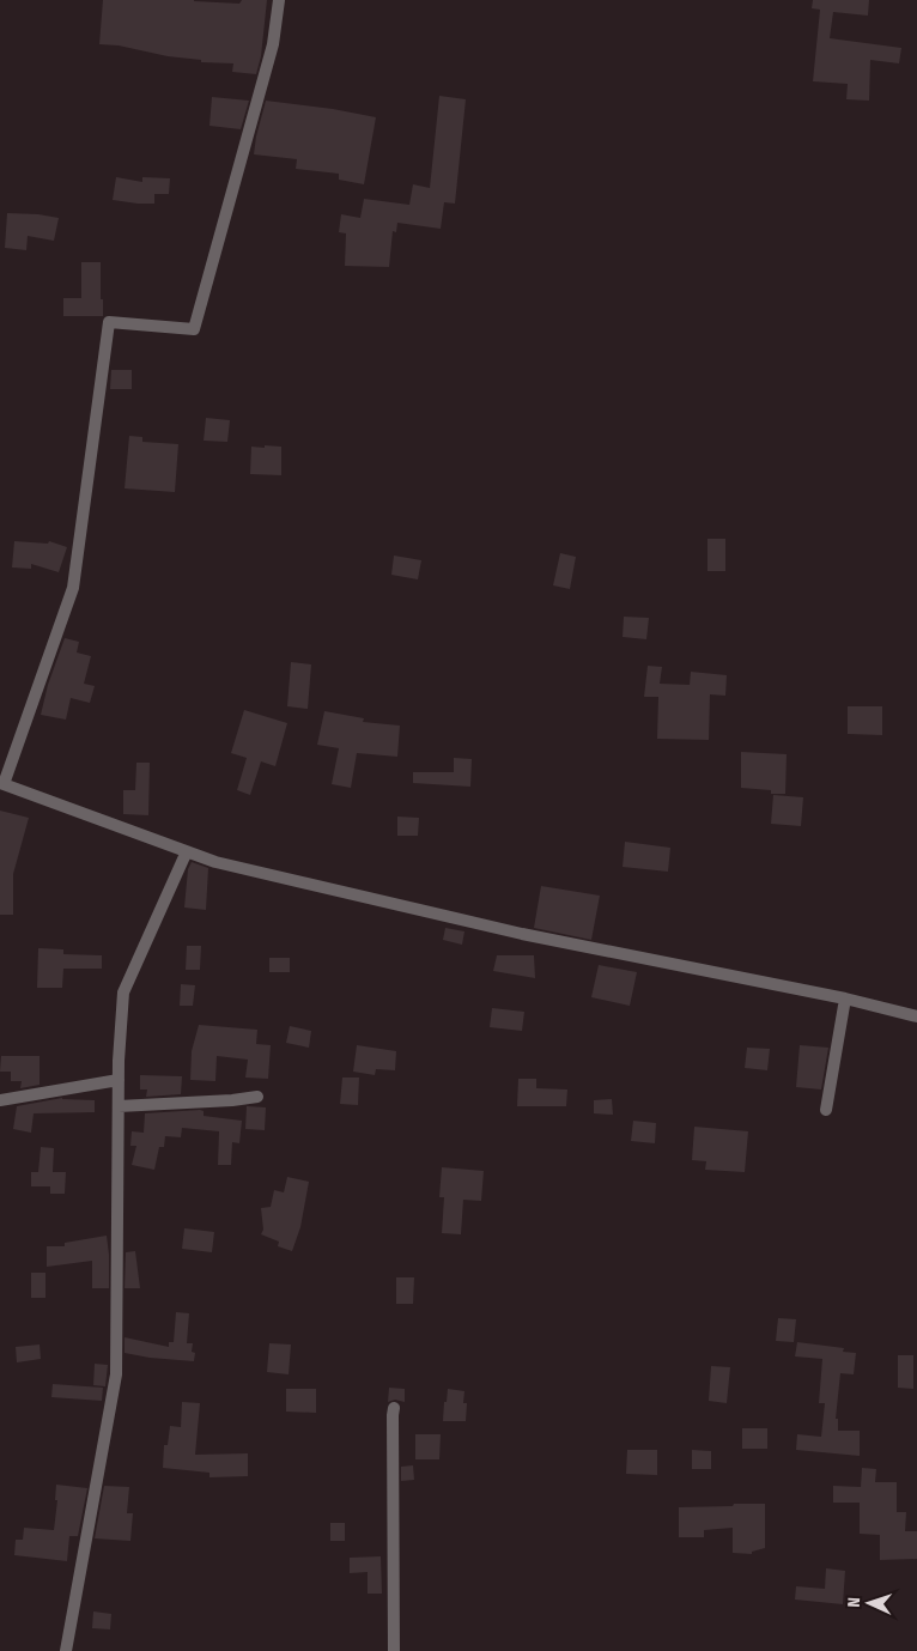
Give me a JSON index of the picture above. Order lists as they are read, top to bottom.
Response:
{
  "north": "left"
}
